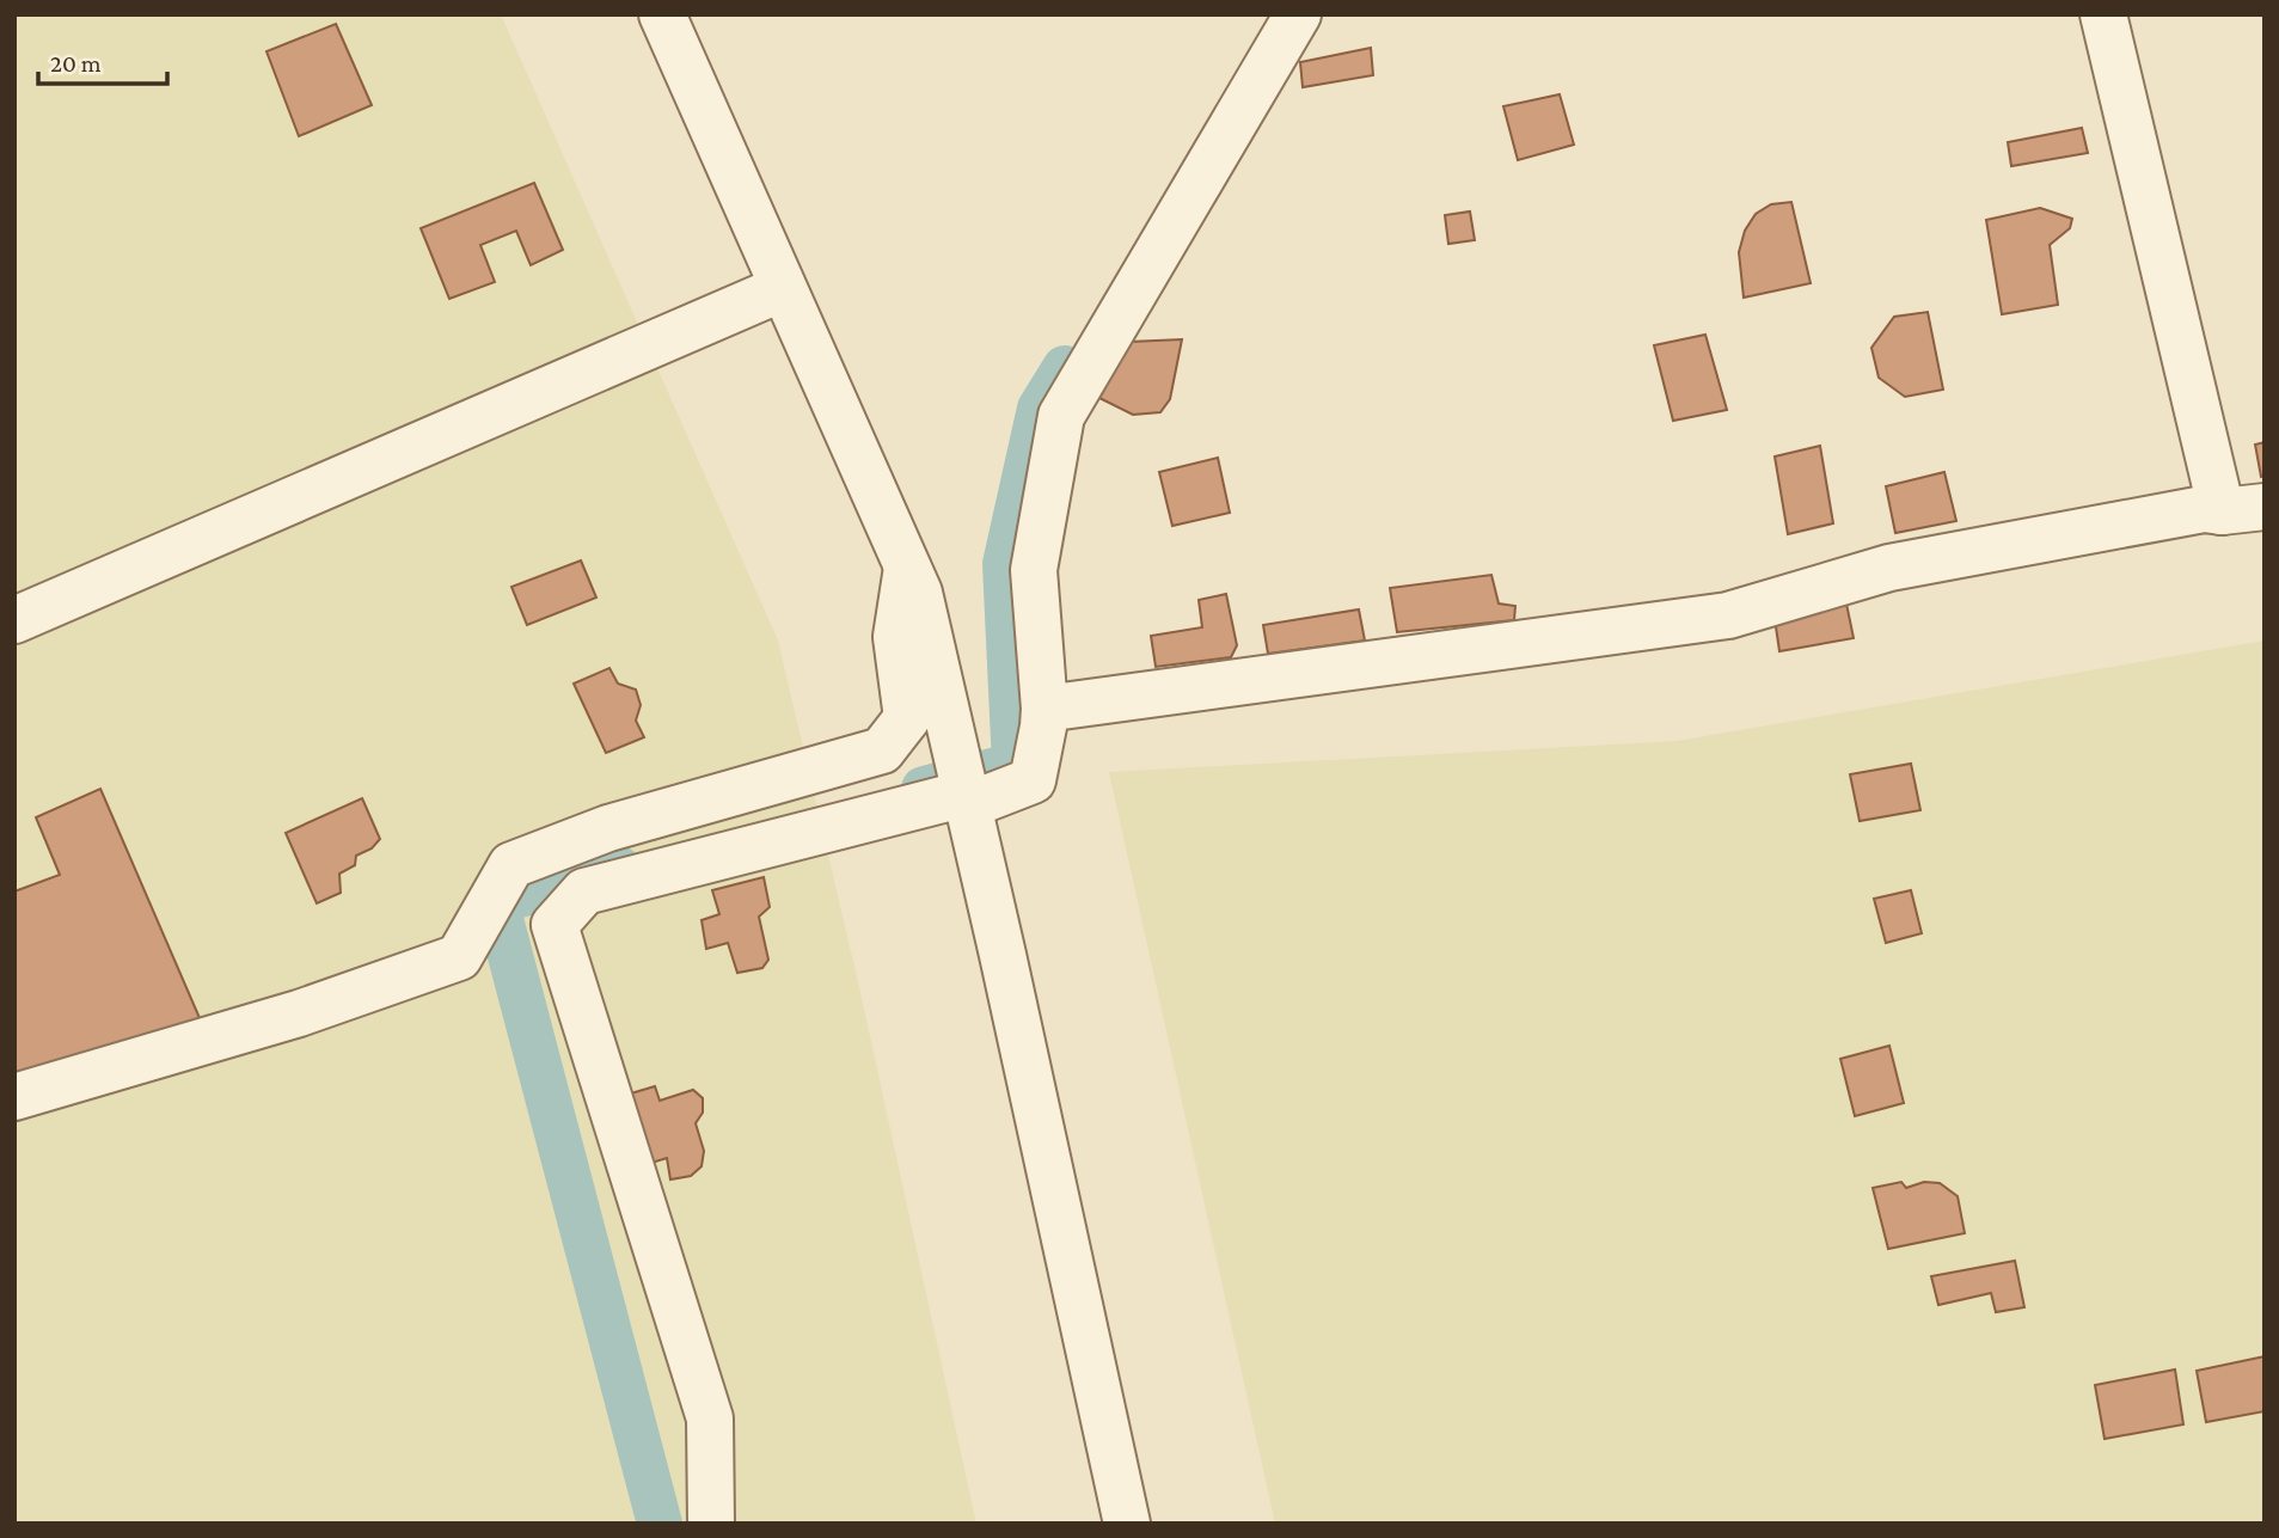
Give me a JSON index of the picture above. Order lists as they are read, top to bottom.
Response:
{
  "scale_bar": "20 m"
}
